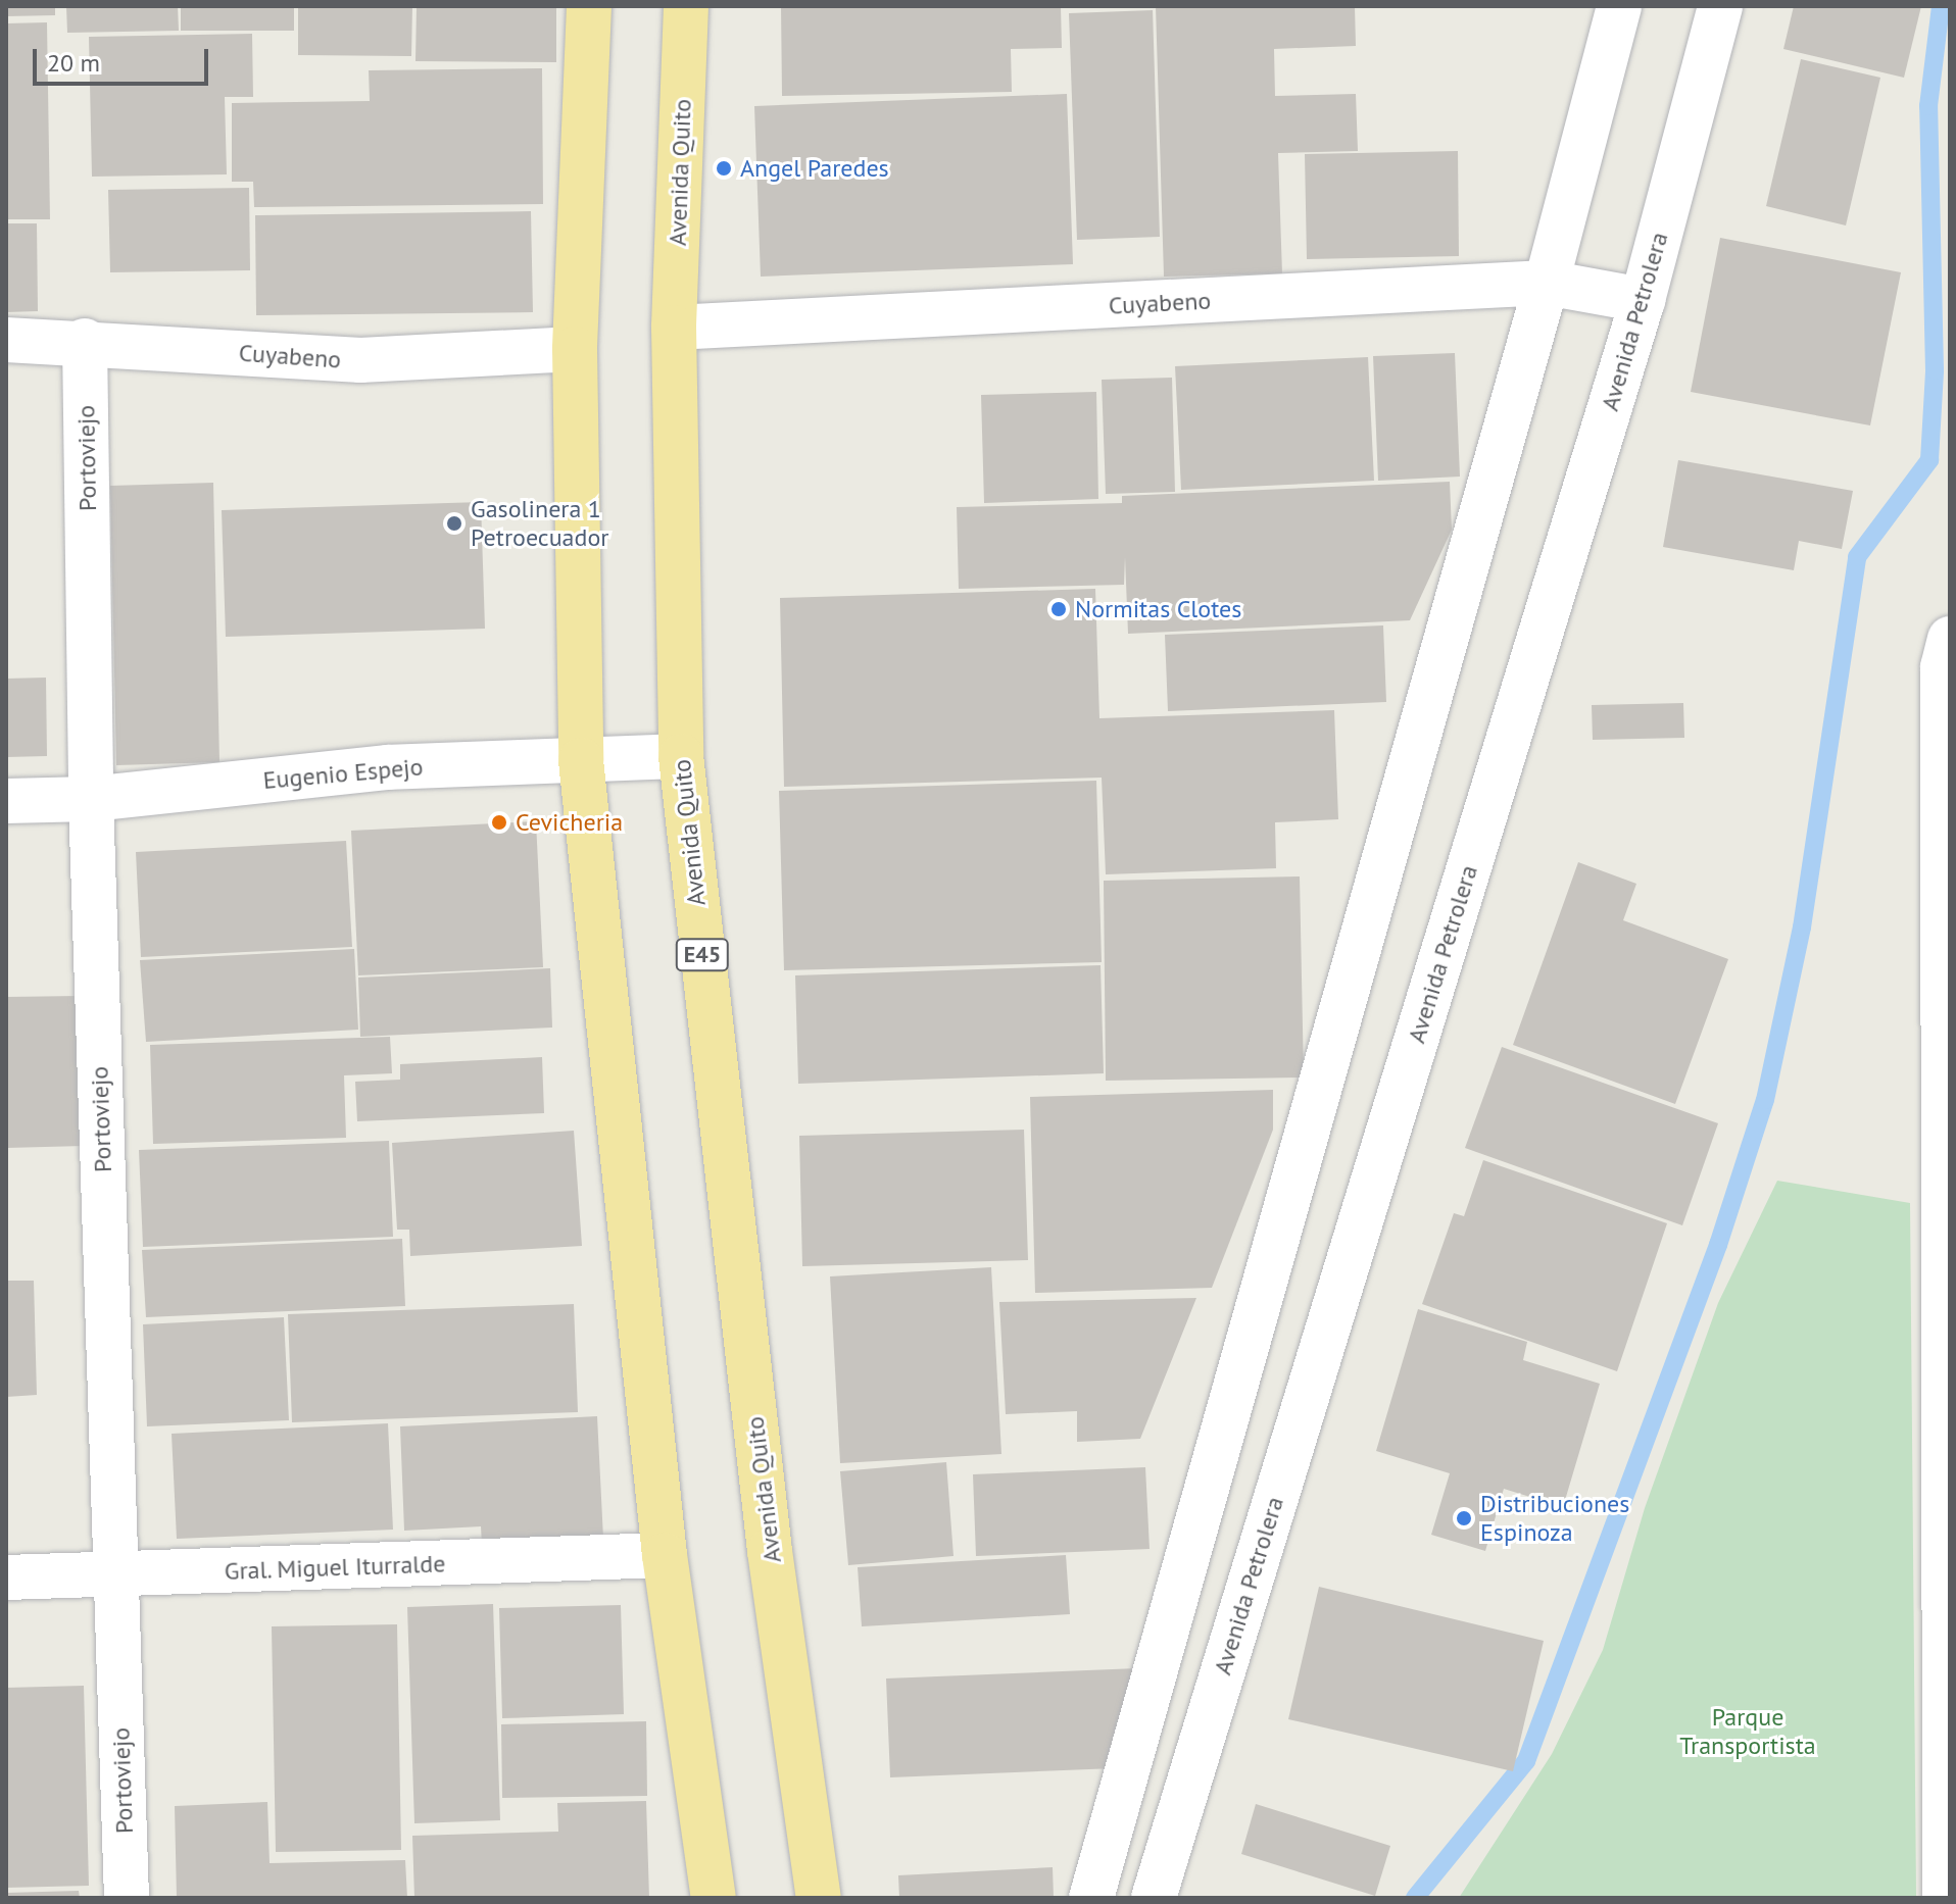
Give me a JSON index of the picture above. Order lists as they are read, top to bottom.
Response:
{
  "streets": {
    "highway": ["Avenida Quito", "E45"],
    "street": [
      "Cuyabeno",
      "Avenida Petrolera",
      "Portoviejo",
      "Eugenio Espejo",
      "Gral. Miguel Iturralde"
    ]
  },
  "crossings": [
    ["Avenida Quito", "Cuyabeno"],
    ["Avenida Quito", "Eugenio Espejo"],
    ["Cuyabeno", "Avenida Petrolera"],
    ["Cuyabeno", "Portoviejo"],
    ["Portoviejo", "Eugenio Espejo"],
    ["Portoviejo", "Gral. Miguel Iturralde"]
  ],
  "parks": ["Parque Transportista"],
  "places": [
    "Angel Paredes",
    "Gasolinera 1 Petroecuador",
    "Normitas Clotes",
    "Cevicheria",
    "Distribuciones Espinoza"
  ],
  "scale_bar": "20 m"
}
